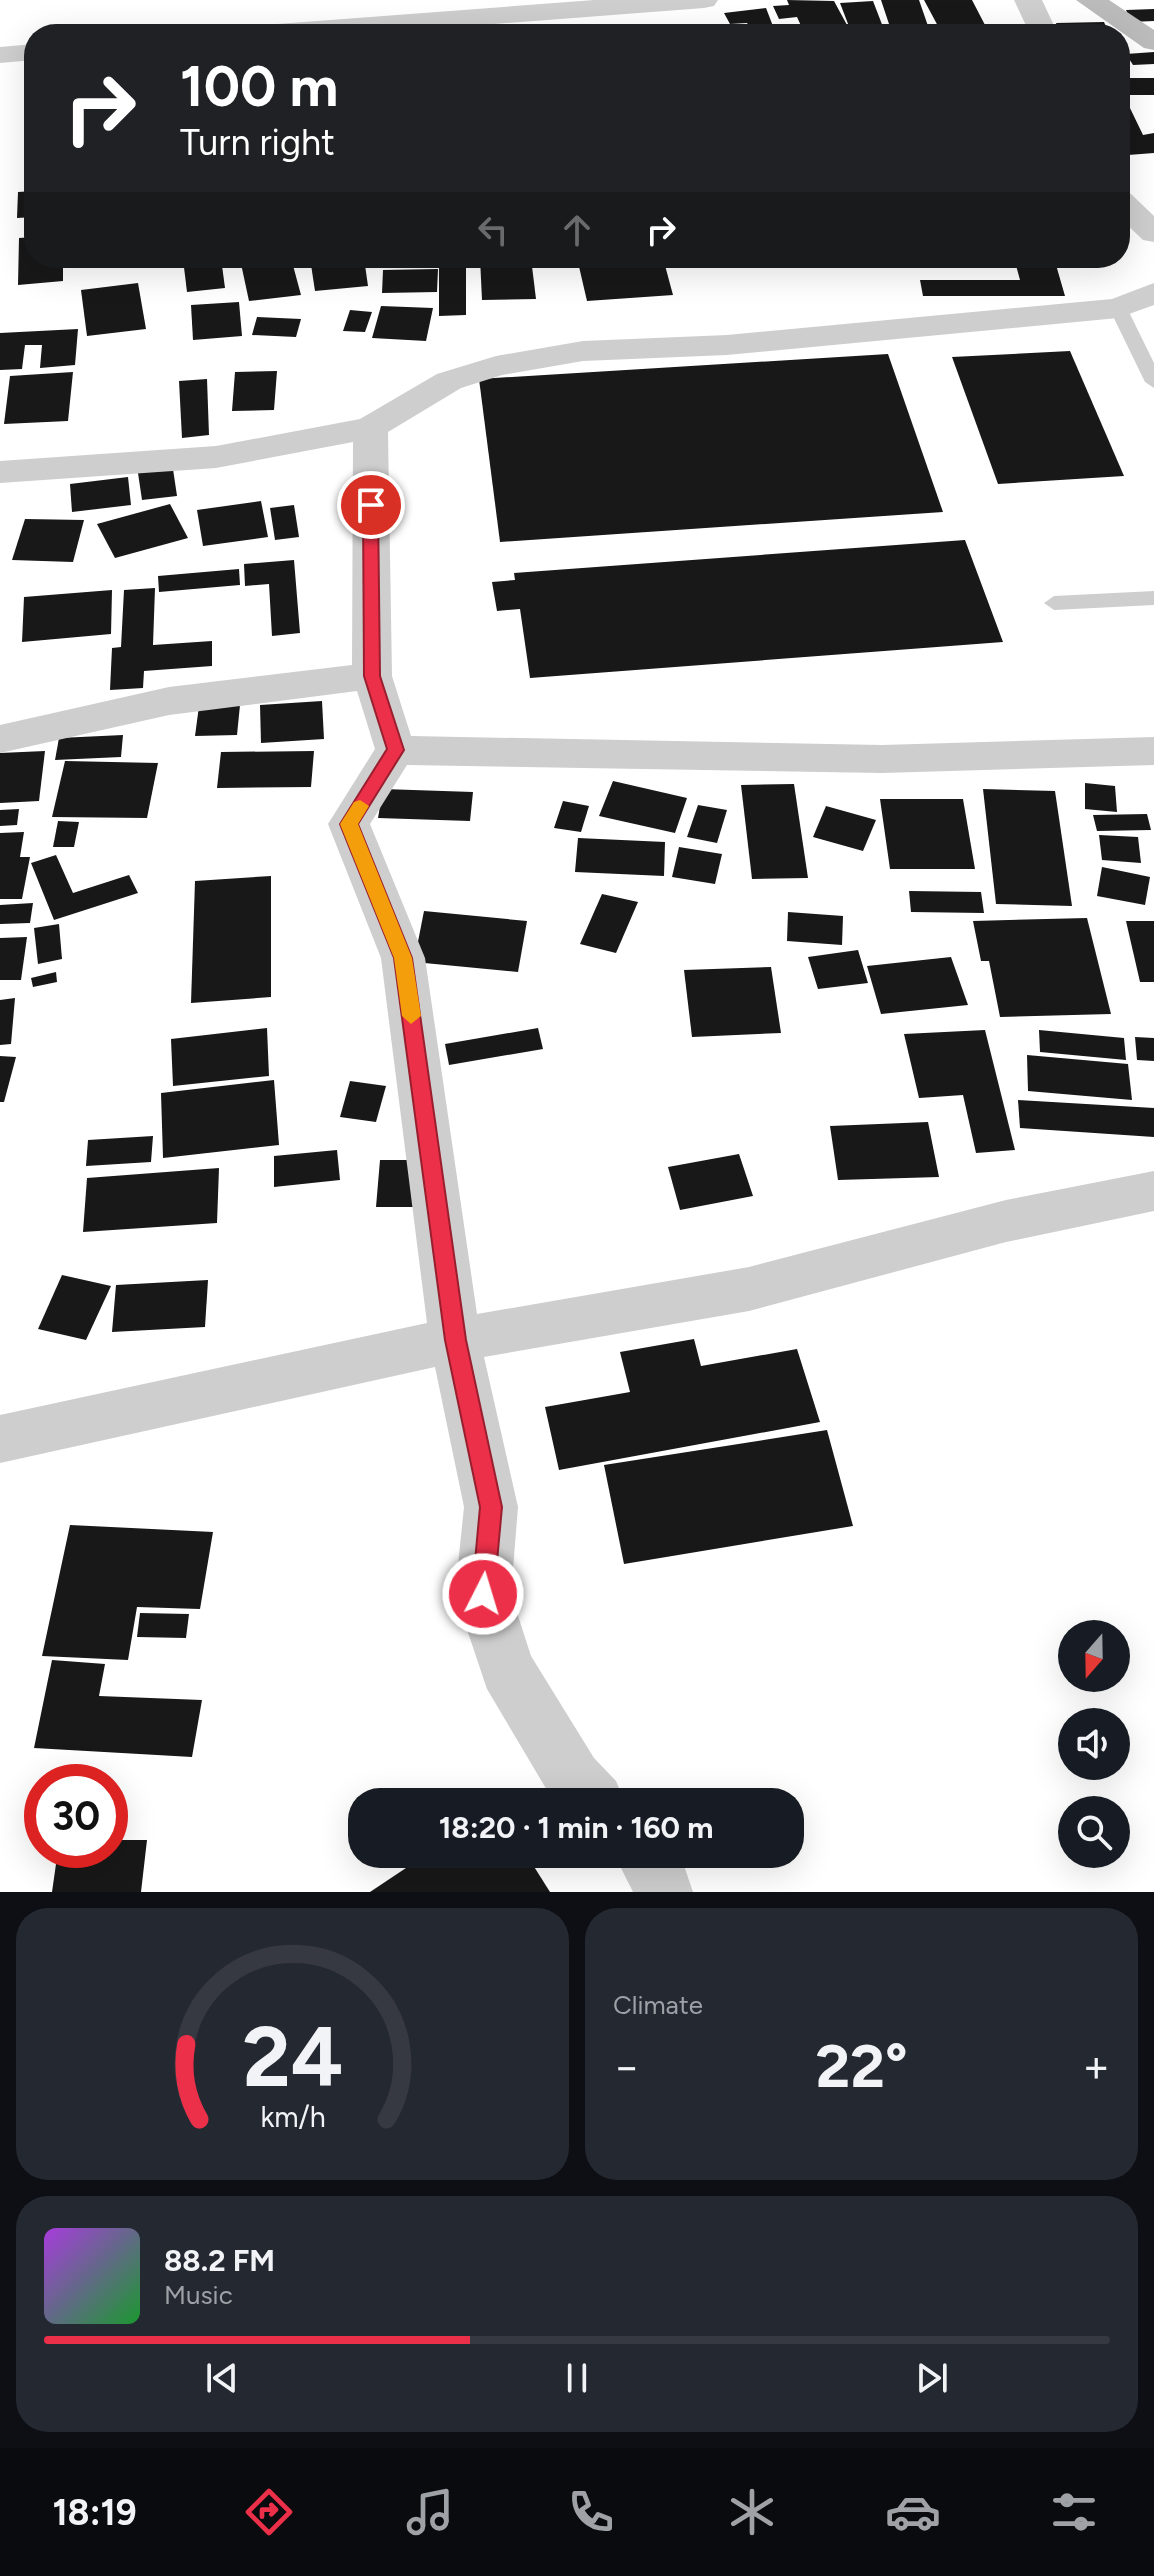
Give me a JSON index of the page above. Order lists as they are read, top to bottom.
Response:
{
  "north": "bottom",
  "page": {
    "turn": ["100 m", "Turn right"],
    "limit": "30",
    "trip": "18:20 · 1 min · 160 m",
    "tile": "Climate",
    "heat": ["−", "22°", "+"],
    "song": ["88.2 FM", "Music"],
    "tabs": "18:19",
    "gauge": ["24", "km/h"]
  }
}
